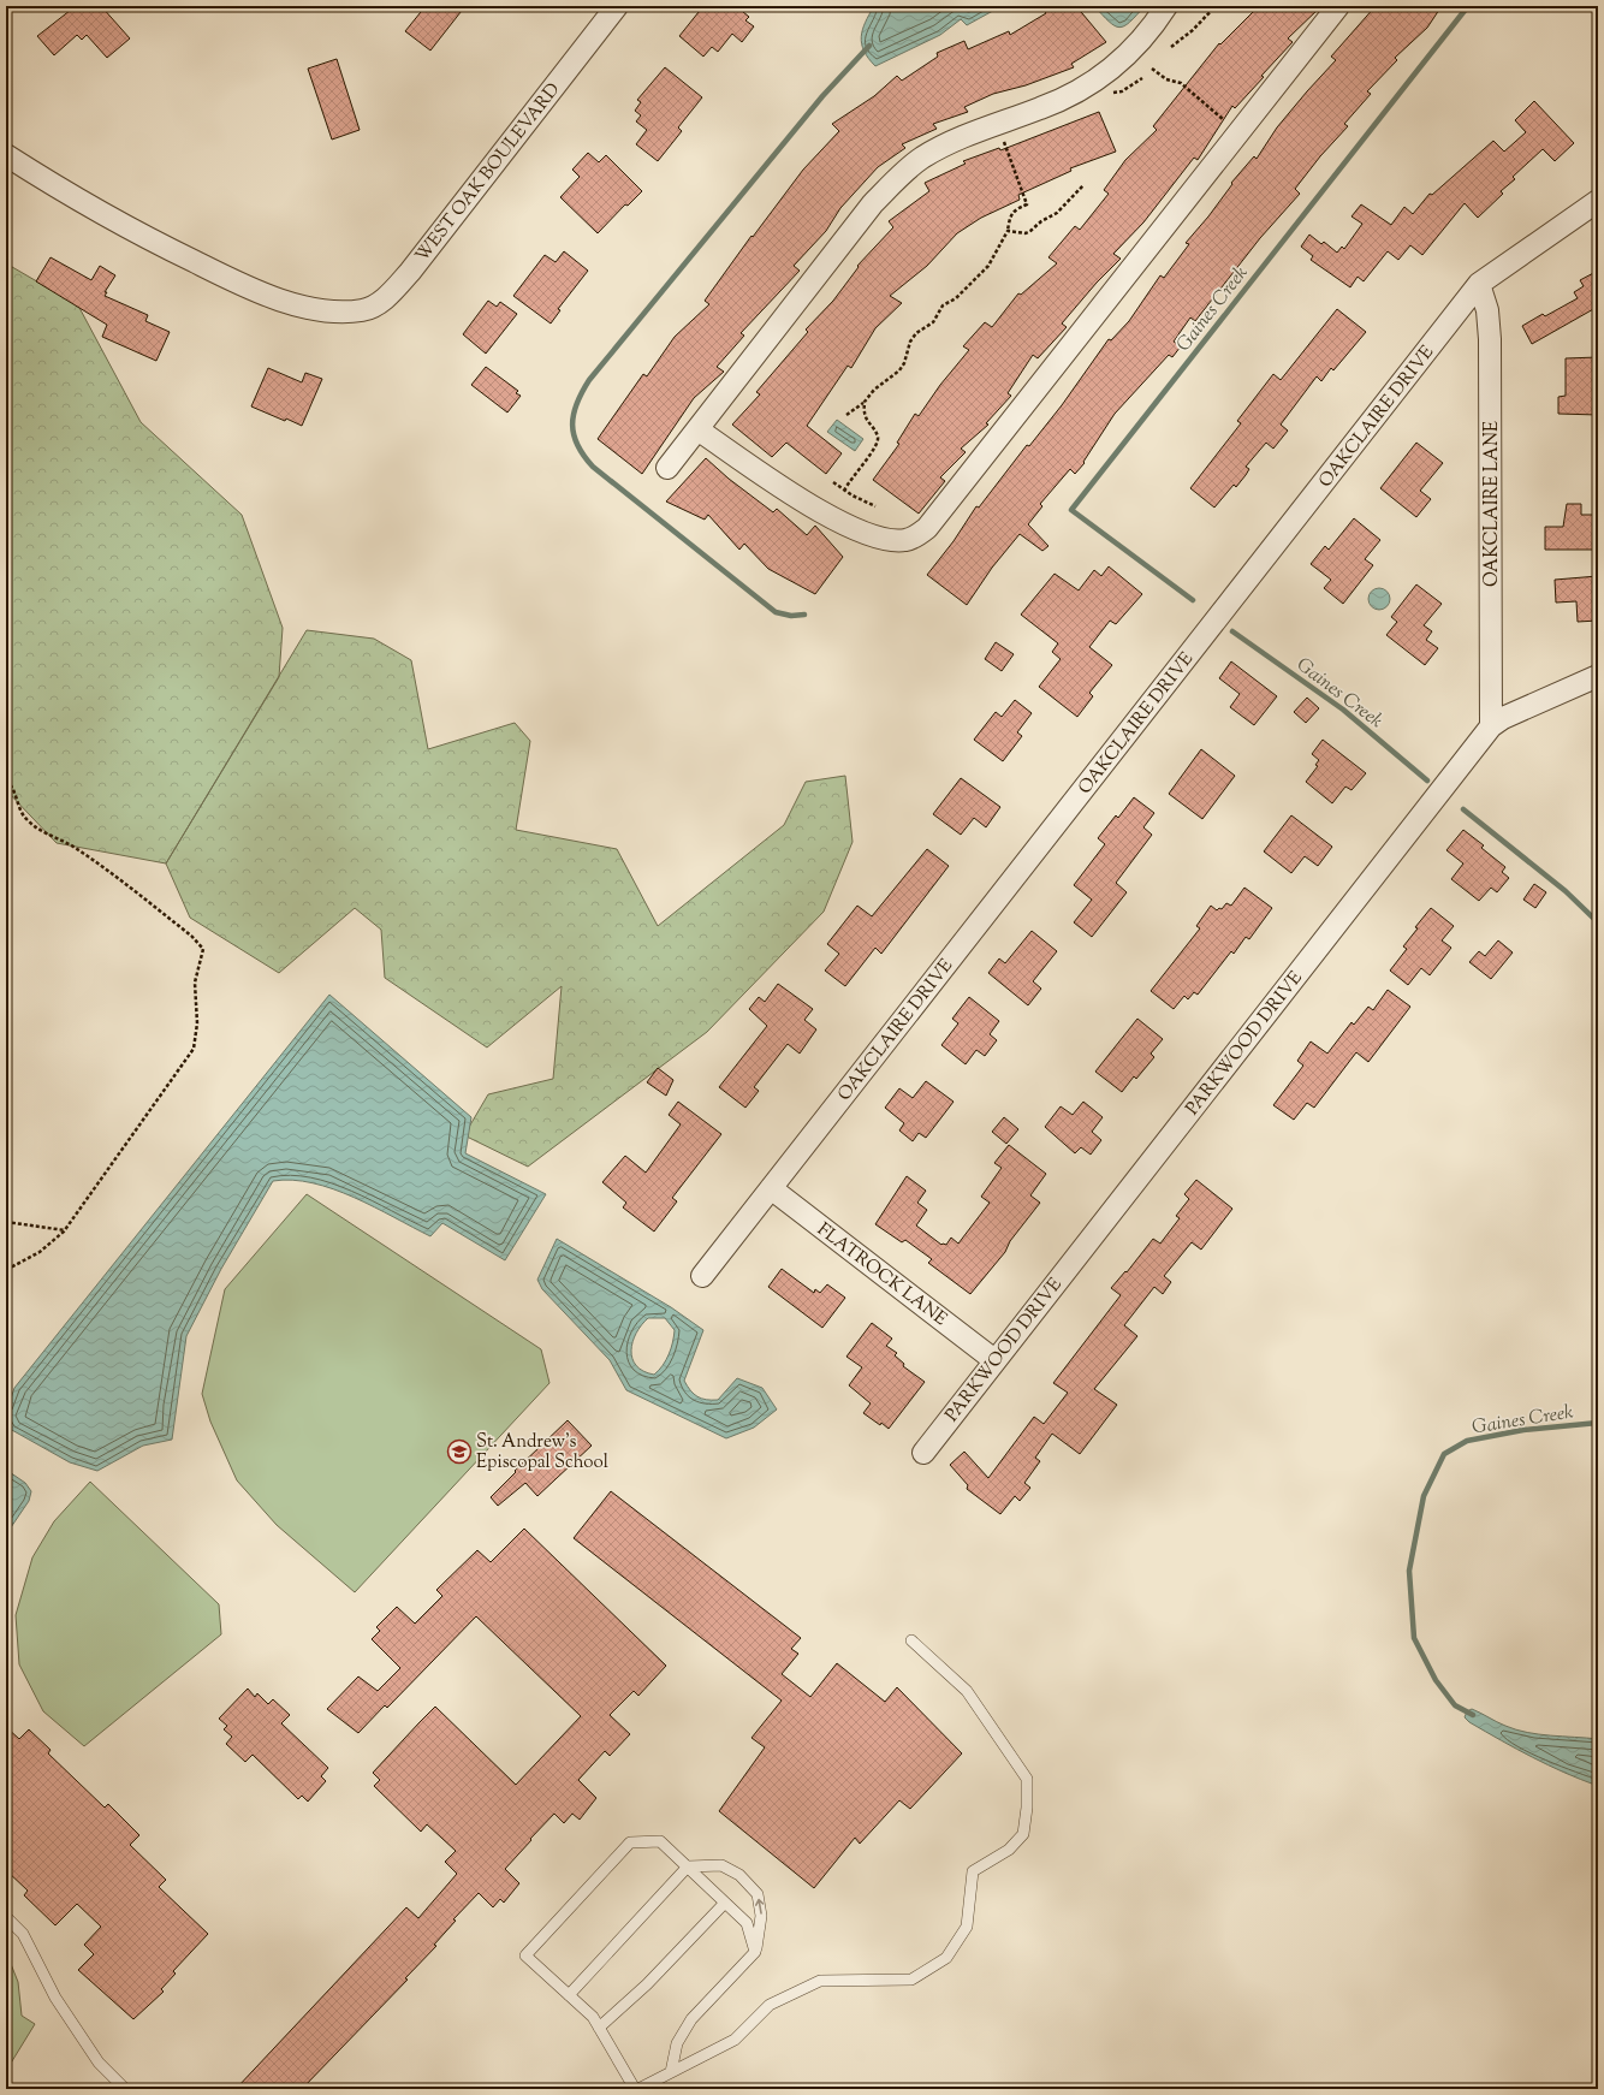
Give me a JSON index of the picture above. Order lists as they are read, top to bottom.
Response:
{
  "streets": {
    "street": [
      "WEST OAK BOULEVARD",
      "OAKCLAIRE DRIVE",
      "OAKCLAIRE LANE",
      "PARKWOOD DRIVE",
      "FLATROCK LANE"
    ]
  },
  "crossings": [
    ["OAKCLAIRE DRIVE", "OAKCLAIRE LANE"],
    ["OAKCLAIRE DRIVE", "FLATROCK LANE"],
    ["OAKCLAIRE LANE", "PARKWOOD DRIVE"],
    ["PARKWOOD DRIVE", "FLATROCK LANE"]
  ],
  "water": ["Gaines Creek"],
  "places": {
    "school or university": ["St. Andrew's Episcopal School"]
  }
}
